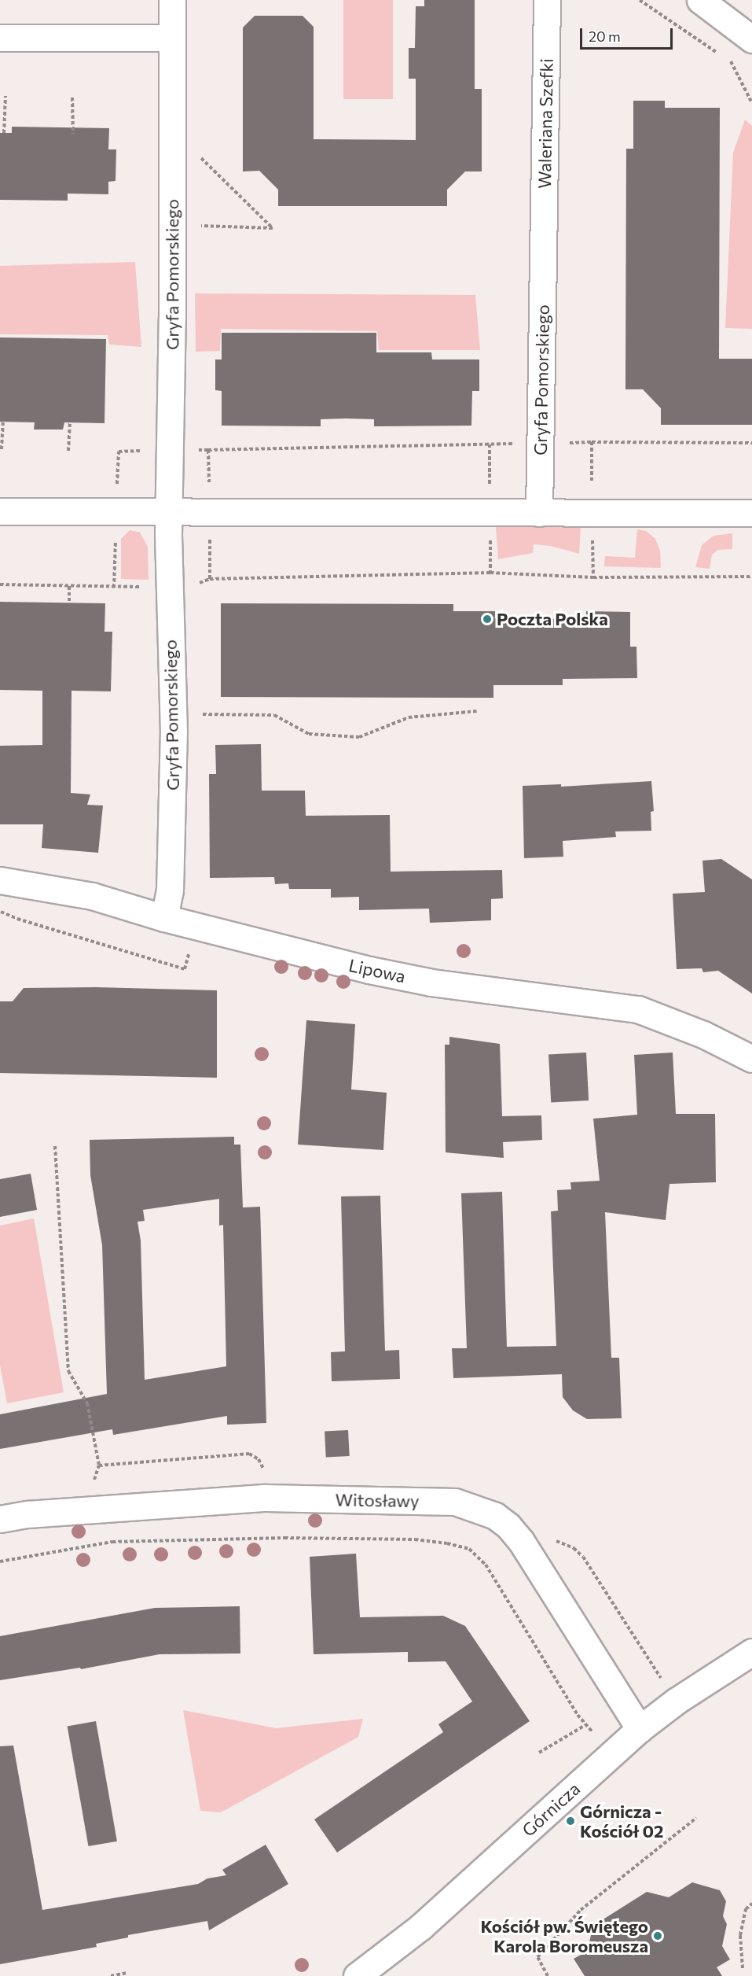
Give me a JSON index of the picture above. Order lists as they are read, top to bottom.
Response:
{
  "streets": {
    "street": [
      "Waleriana Szefki",
      "Gryfa Pomorskiego",
      "Lipowa",
      "Witosławy",
      "Górnicza"
    ]
  },
  "crossings": [
    ["Waleriana Szefki", "Gryfa Pomorskiego"],
    ["Gryfa Pomorskiego", "Lipowa"],
    ["Witosławy", "Górnicza"]
  ],
  "places": ["Poczta Polska", "Górnicza - Kościół 02", "Kościół pw. Świętego Karola Boromeusza"],
  "scale_bar": "20 m"
}
